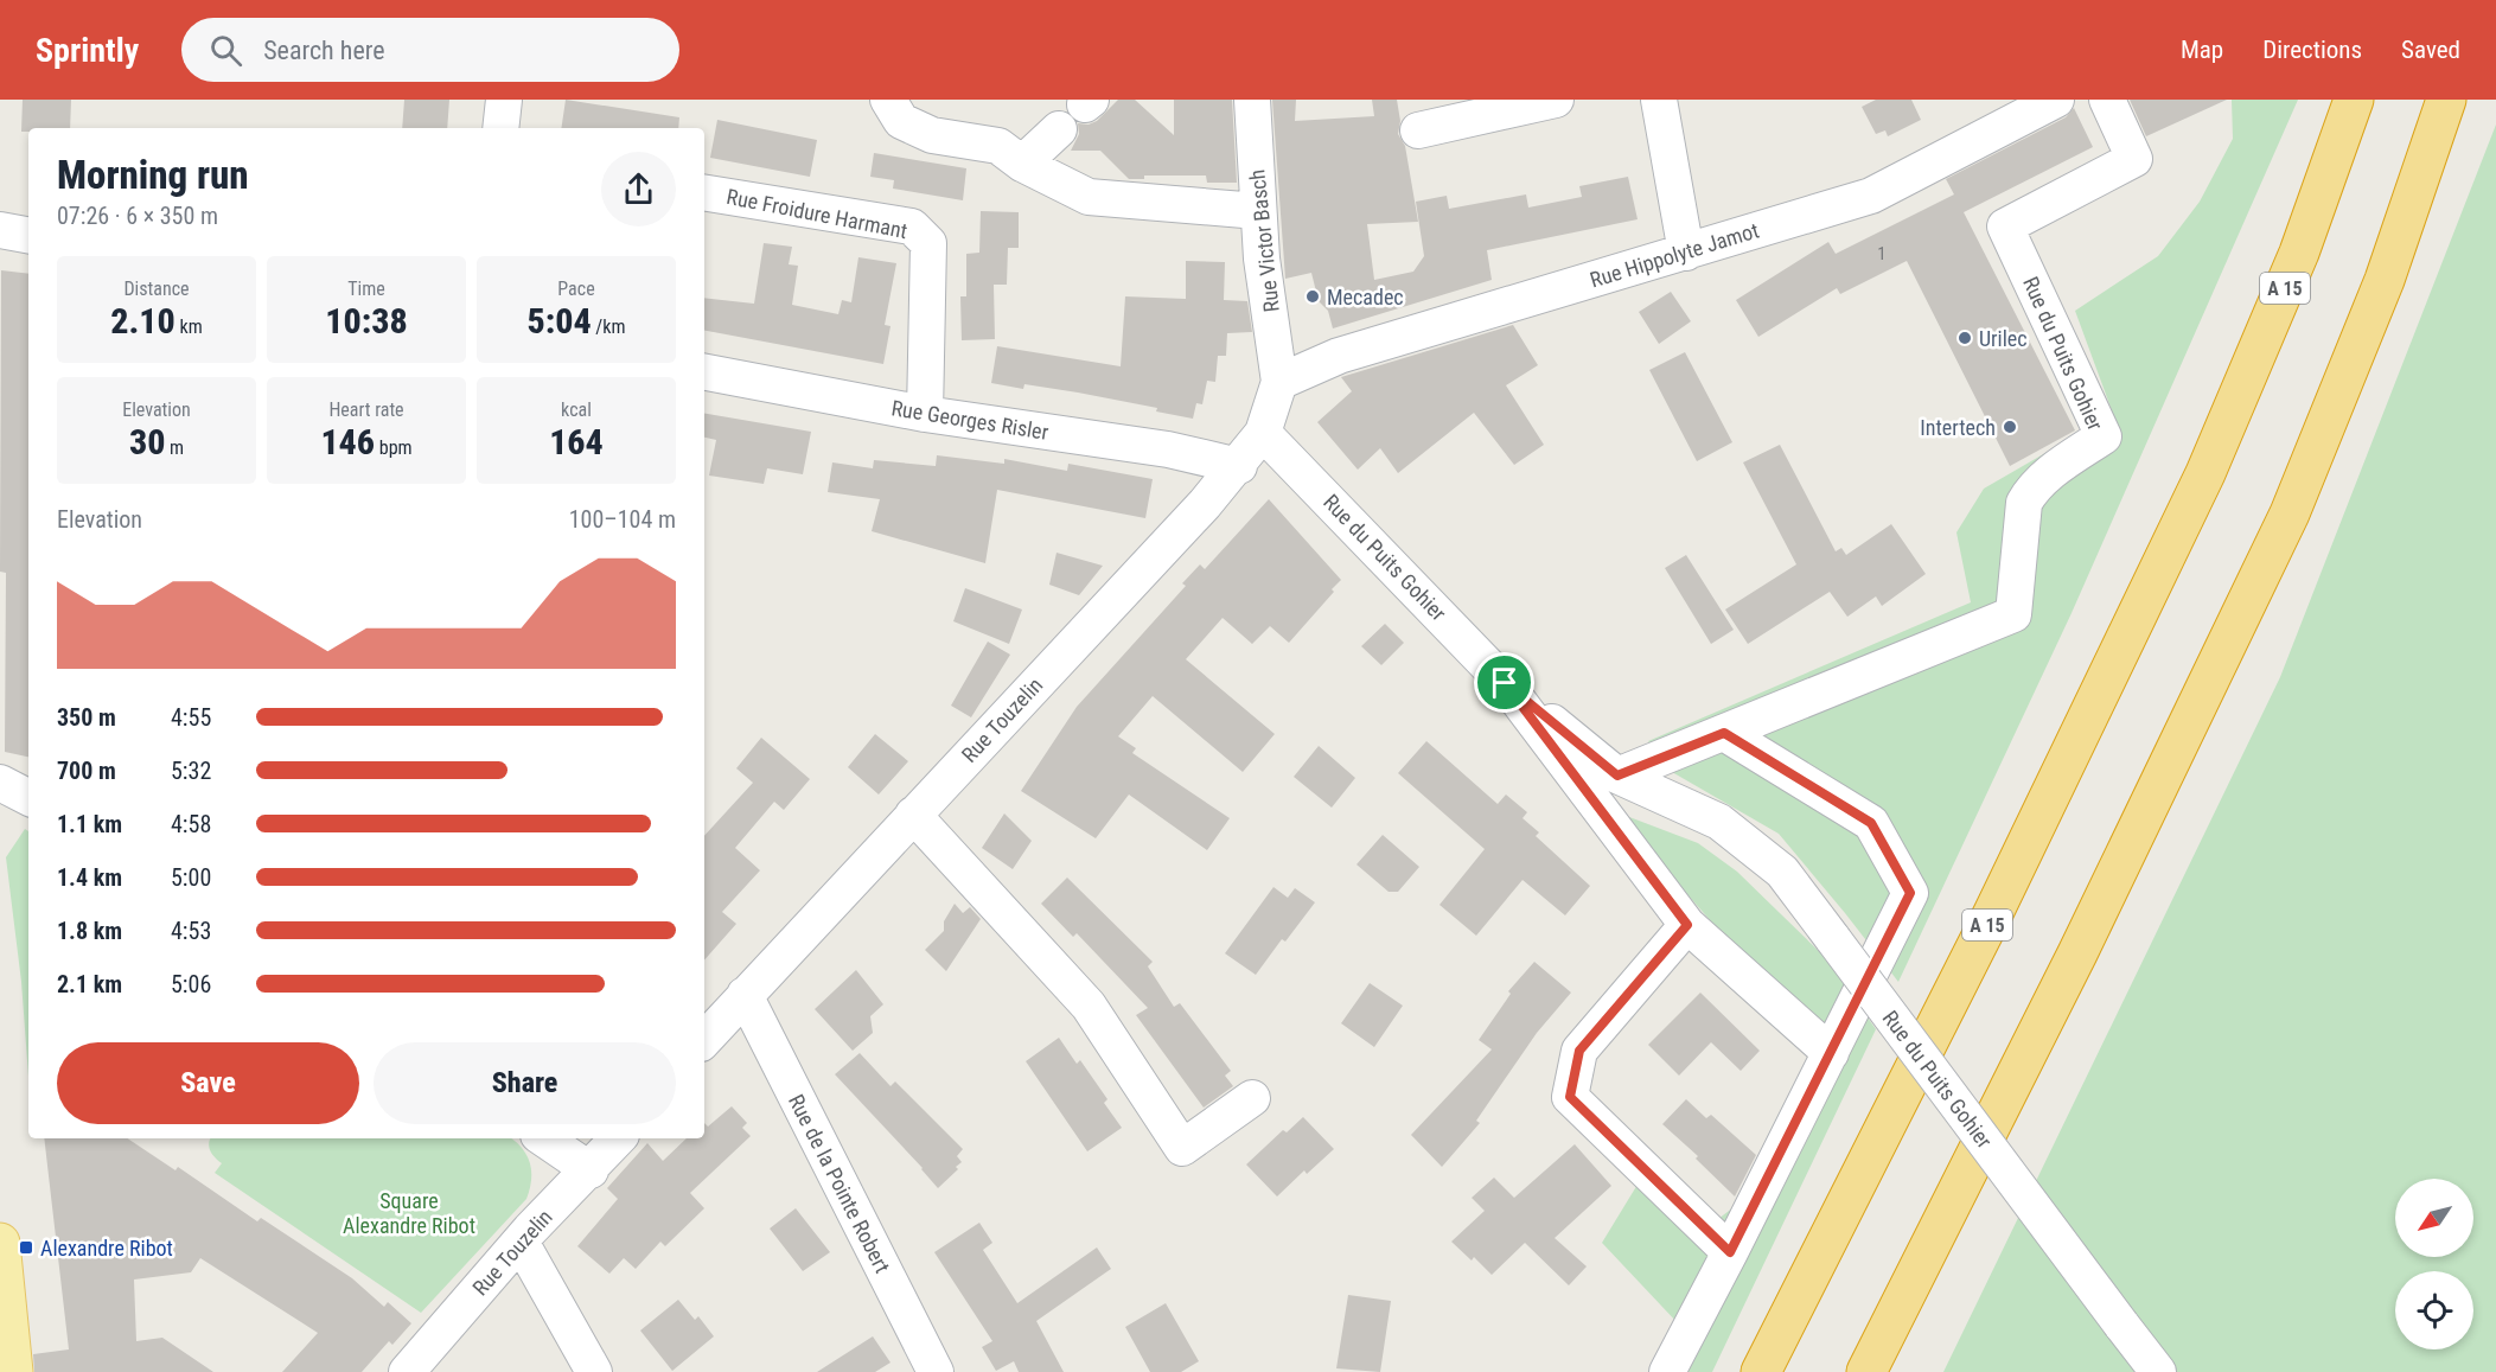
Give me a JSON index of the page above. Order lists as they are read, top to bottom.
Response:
{
  "streets": {
    "highway": ["A 15"],
    "street": [
      "Rue Froidure Harmant",
      "Rue Victor Basch",
      "Rue Hippolyte Jamot",
      "Rue du Puits Gohier",
      "Rue Georges Risler",
      "Rue Touzelin",
      "Rue de la Pointe Robert"
    ]
  },
  "crossings": [
    ["Rue Froidure Harmant", "Rue Georges Risler"],
    ["Rue Victor Basch", "Rue Hippolyte Jamot"],
    ["Rue Victor Basch", "Rue Touzelin"],
    ["Rue Hippolyte Jamot", "Rue Touzelin"],
    ["Rue du Puits Gohier", "Rue Touzelin"],
    ["Rue Georges Risler", "Rue Touzelin"],
    ["Rue Touzelin", "Rue de la Pointe Robert"]
  ],
  "parks": ["Square Alexandre Ribot"],
  "places": {
    "other": ["Mecadec", "Urilec", "Intertech"],
    "transit": ["Alexandre Ribot"]
  },
  "house_numbers": ["1"],
  "north": "bottom left",
  "page": {
    "header": "Sprintly",
    "search": "Search here",
    "nav": ["Map", "Directions", "Saved"],
    "heading": ["Morning run", "07:26 · 6 × 350 m"],
    "stats": [
      ["Distance", "2.10 km"],
      ["Time", "10:38"],
      ["Pace", "5:04 /km"],
      ["Elevation", "30 m"],
      ["Heart rate", "146 bpm"],
      ["kcal", "164"]
    ],
    "chart": ["Elevation", "100–104 m"],
    "list": [
      {
        "name": "350 m",
        "note": "4:55"
      },
      {
        "name": "700 m",
        "note": "5:32"
      },
      {
        "name": "1.1 km",
        "note": "4:58"
      },
      {
        "name": "1.4 km",
        "note": "5:00"
      },
      {
        "name": "1.8 km",
        "note": "4:53"
      },
      {
        "name": "2.1 km",
        "note": "5:06"
      }
    ],
    "buttons": ["Save", "Share"]
  }
}
